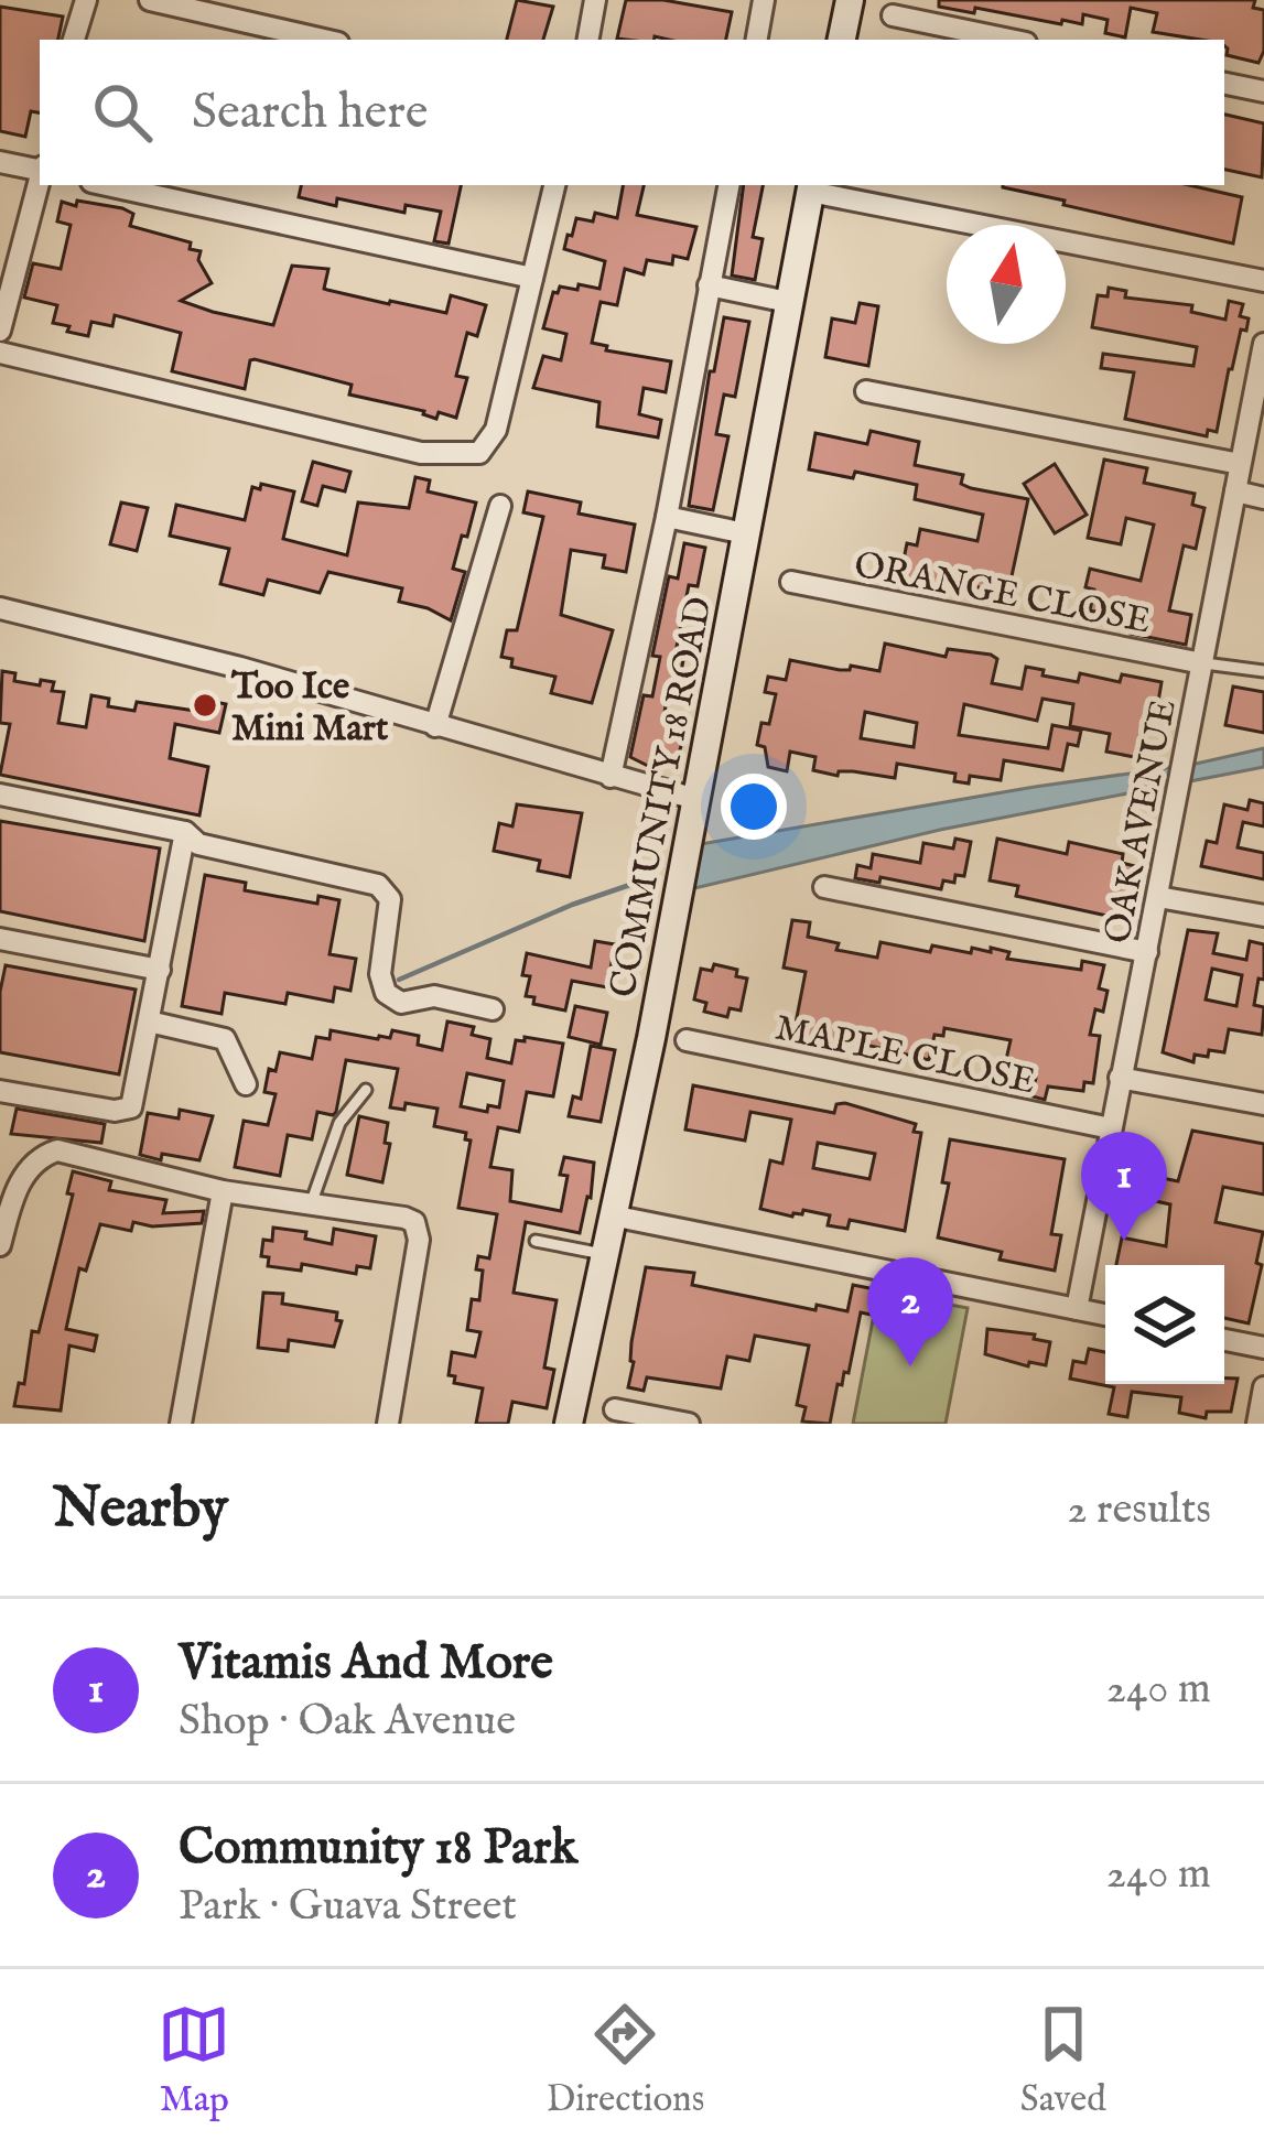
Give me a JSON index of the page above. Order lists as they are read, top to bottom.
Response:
{
  "streets": {
    "main road": ["COMMUNITY 18 ROAD"],
    "street": ["ORANGE CLOSE", "OAK AVENUE", "MAPLE CLOSE"]
  },
  "crossings": [
    ["ORANGE CLOSE", "OAK AVENUE"],
    ["OAK AVENUE", "MAPLE CLOSE"]
  ],
  "places": ["Too Ice Mini Mart"],
  "north": "top",
  "page": {
    "search": "Search here",
    "pins": ["1", "2"],
    "heading": ["Nearby", "2 results"],
    "list": [
      {
        "mark": "1",
        "name": "Vitamis And More",
        "note": "Shop · Oak Avenue",
        "value": "240 m"
      },
      {
        "mark": "2",
        "name": "Community 18 Park",
        "note": "Park · Guava Street",
        "value": "240 m"
      }
    ],
    "nav": ["Map", "Directions", "Saved"]
  }
}
